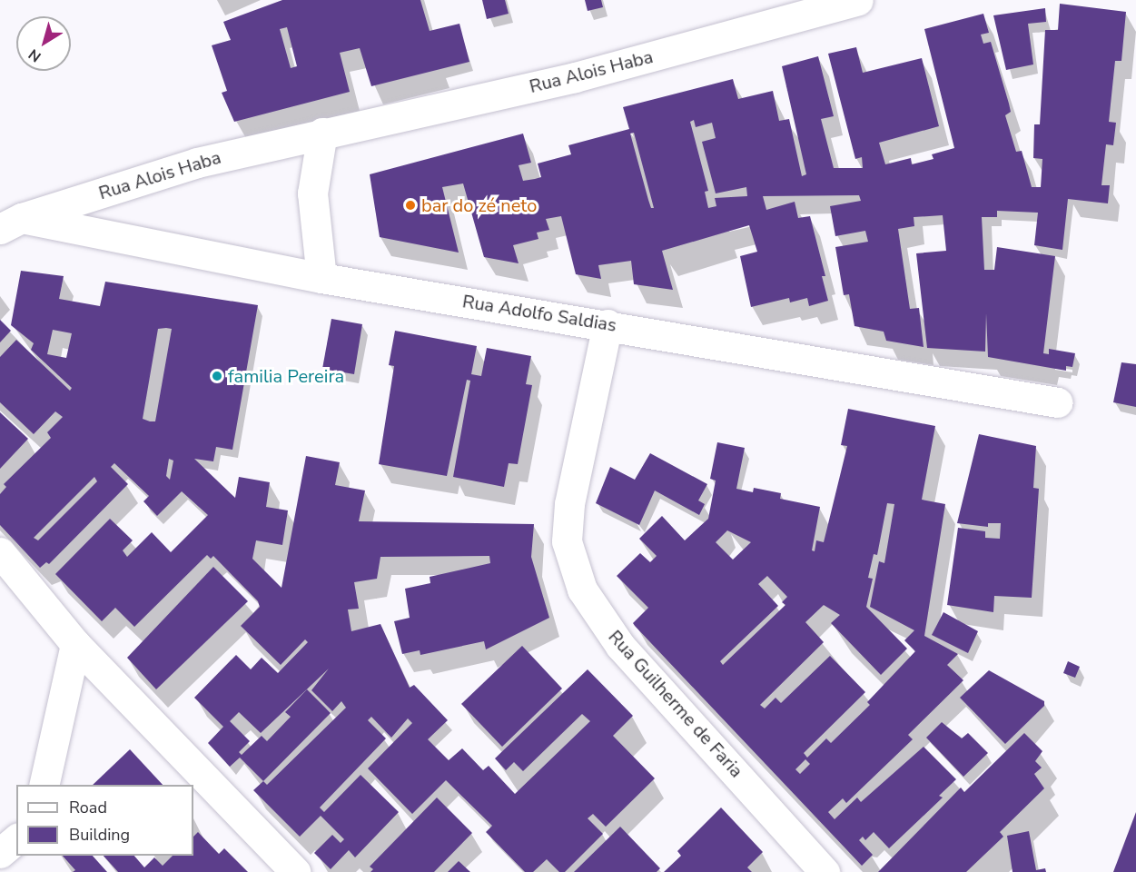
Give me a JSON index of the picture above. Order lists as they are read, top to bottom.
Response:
{
  "streets": {
    "street": ["Rua Alois Haba", "Rua Adolfo Saldias", "Rua Guilherme de Faria"]
  },
  "crossings": [
    ["Rua Alois Haba", "Rua Adolfo Saldias"],
    ["Rua Adolfo Saldias", "Rua Guilherme de Faria"]
  ],
  "places": ["bar do zé neto", "familia Pereira"],
  "legend": ["Road", "Building"],
  "north": "bottom left"
}
